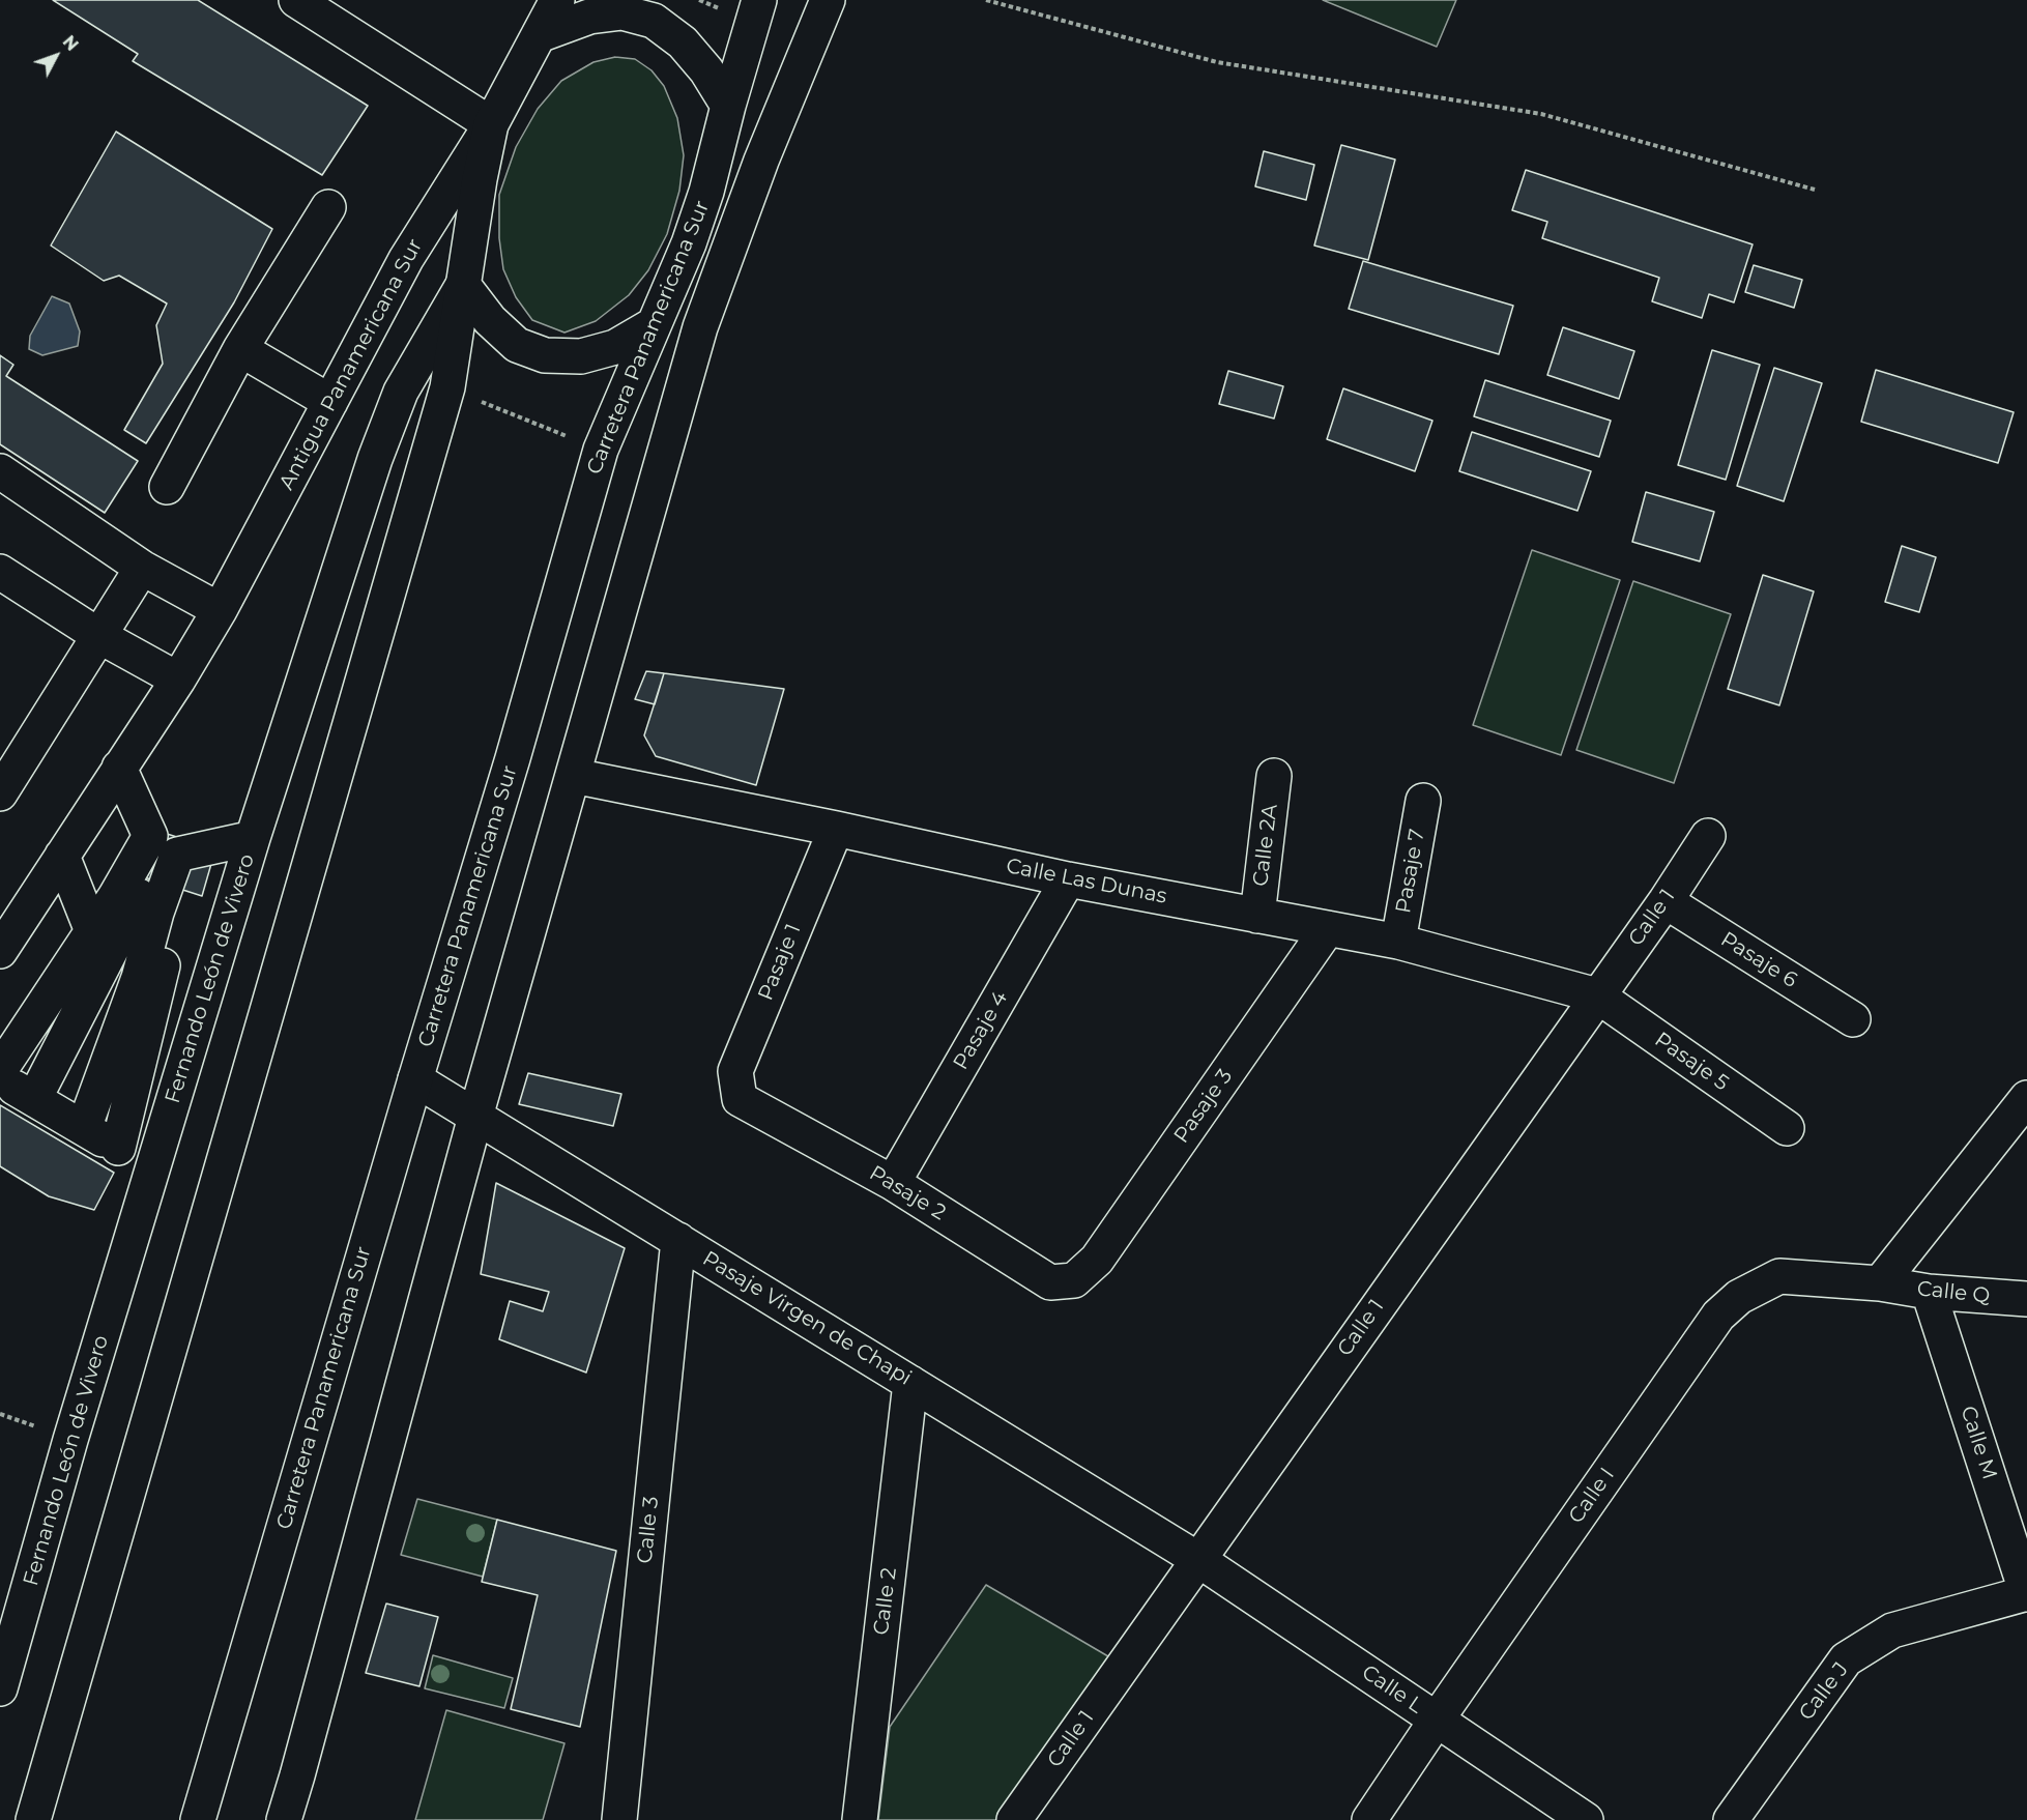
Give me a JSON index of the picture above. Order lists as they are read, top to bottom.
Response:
{
  "streets": {
    "main road": [
      "Carretera Panamericana Sur",
      "Antigua Panamericana Sur",
      "Calle 2A",
      "Pasaje 7",
      "Calle Las Dunas",
      "Calle 1",
      "Pasaje 6",
      "Pasaje 1",
      "Fernando León de Vivero",
      "Pasaje 4",
      "Pasaje 5",
      "Pasaje 3",
      "Pasaje 2",
      "Calle Q",
      "Pasaje Virgen de Chapi",
      "Calle M",
      "Calle I",
      "Calle 3",
      "Calle 2",
      "Calle L",
      "Calle J"
    ]
  },
  "crossings": [
    ["Carretera Panamericana Sur", "Calle Las Dunas"],
    ["Carretera Panamericana Sur", "Pasaje Virgen de Chapi"],
    ["Calle 2A", "Calle Las Dunas"],
    ["Pasaje 7", "Calle Las Dunas"],
    ["Calle Las Dunas", "Calle 1"],
    ["Calle Las Dunas", "Pasaje 1"],
    ["Calle Las Dunas", "Pasaje 4"],
    ["Calle Las Dunas", "Pasaje 5"],
    ["Calle Las Dunas", "Pasaje 3"],
    ["Calle 1", "Pasaje 6"],
    ["Calle 1", "Pasaje 5"],
    ["Calle 1", "Pasaje Virgen de Chapi"],
    ["Calle 1", "Calle L"],
    ["Pasaje 1", "Pasaje 2"],
    ["Pasaje 4", "Pasaje 2"],
    ["Pasaje 3", "Pasaje 2"],
    ["Calle Q", "Calle M"],
    ["Calle Q", "Calle I"],
    ["Pasaje Virgen de Chapi", "Calle 3"],
    ["Pasaje Virgen de Chapi", "Calle 2"],
    ["Pasaje Virgen de Chapi", "Calle L"],
    ["Calle M", "Calle J"],
    ["Calle I", "Calle L"]
  ],
  "north": "top right"
}
